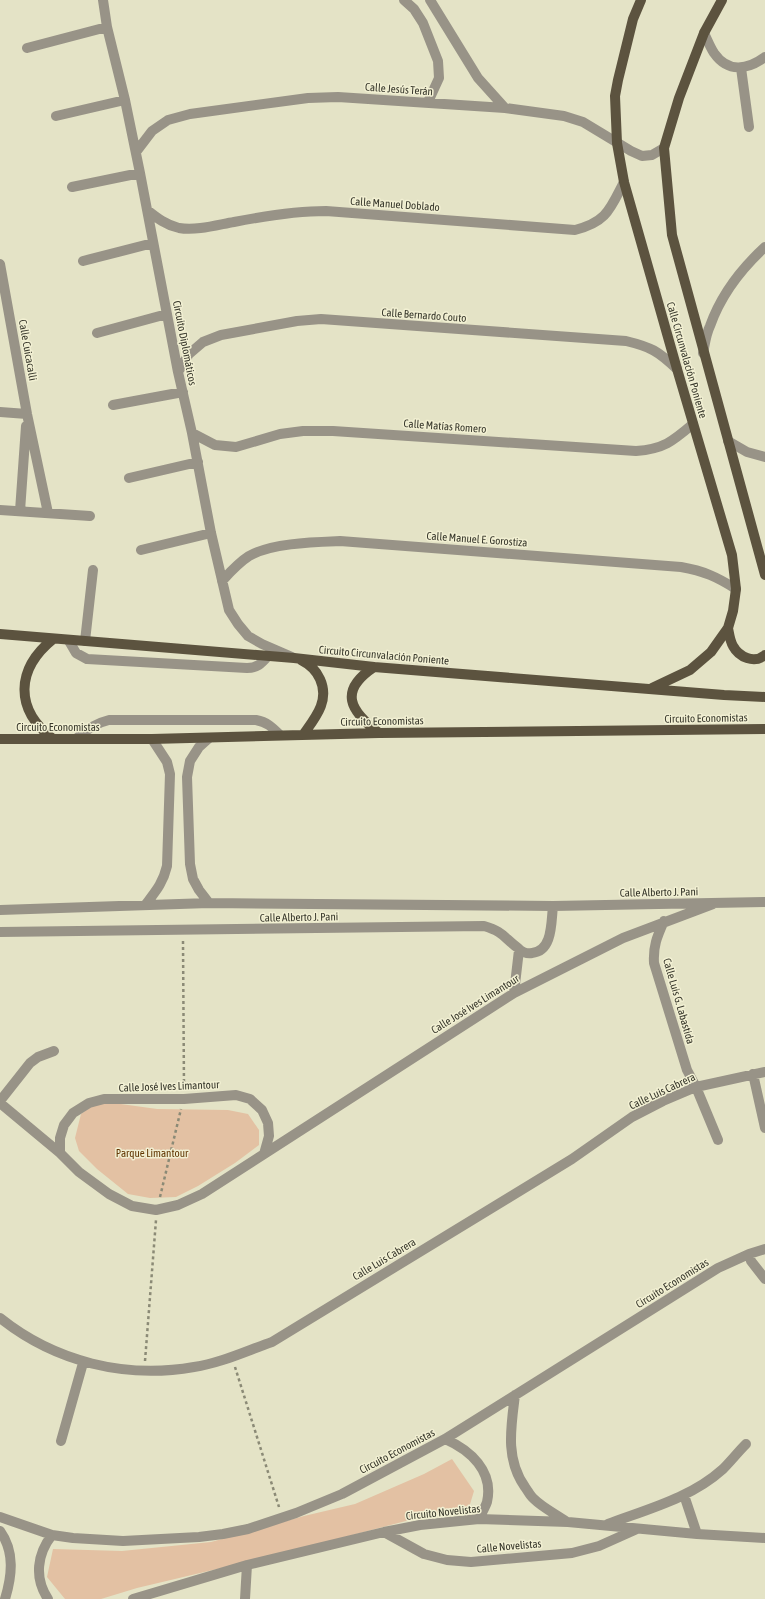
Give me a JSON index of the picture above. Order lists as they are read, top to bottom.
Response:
{
  "streets": {
    "main road": ["Calle Circunvalación Poniente", "Circuito Circunvalación Poniente", "Circuito Economistas"],
    "street": [
      "Calle Jesús Terán",
      "Calle Manuel Doblado",
      "Calle Bernardo Couto",
      "Circuito Diplomáticos",
      "Calle Cuicacalli",
      "Calle Matías Romero",
      "Calle Manuel E. Gorostiza",
      "Calle Alberto J. Pani",
      "Calle Luis G. Labastida",
      "Calle José Ives Limantour",
      "Calle Luis Cabrera",
      "Circuito Novelistas",
      "Calle Novelistas"
    ]
  },
  "crossings": [
    ["Calle Jesús Terán", "Circuito Diplomáticos"],
    ["Calle Jesús Terán", "Calle Circunvalación Poniente"],
    ["Calle Manuel Doblado", "Circuito Diplomáticos"],
    ["Calle Manuel Doblado", "Calle Circunvalación Poniente"],
    ["Calle Bernardo Couto", "Circuito Diplomáticos"],
    ["Calle Bernardo Couto", "Calle Circunvalación Poniente"],
    ["Circuito Diplomáticos", "Calle Matías Romero"],
    ["Circuito Diplomáticos", "Calle Manuel E. Gorostiza"],
    ["Circuito Diplomáticos", "Circuito Circunvalación Poniente"],
    ["Calle Circunvalación Poniente", "Calle Matías Romero"],
    ["Calle Circunvalación Poniente", "Calle Manuel E. Gorostiza"],
    ["Calle Circunvalación Poniente", "Circuito Circunvalación Poniente"],
    ["Calle Alberto J. Pani", "Calle José Ives Limantour"],
    ["Calle Luis G. Labastida", "Calle José Ives Limantour"],
    ["Calle Luis G. Labastida", "Calle Luis Cabrera"],
    ["Circuito Novelistas", "Calle Novelistas"]
  ],
  "parks": ["Parque Limantour"]
}
